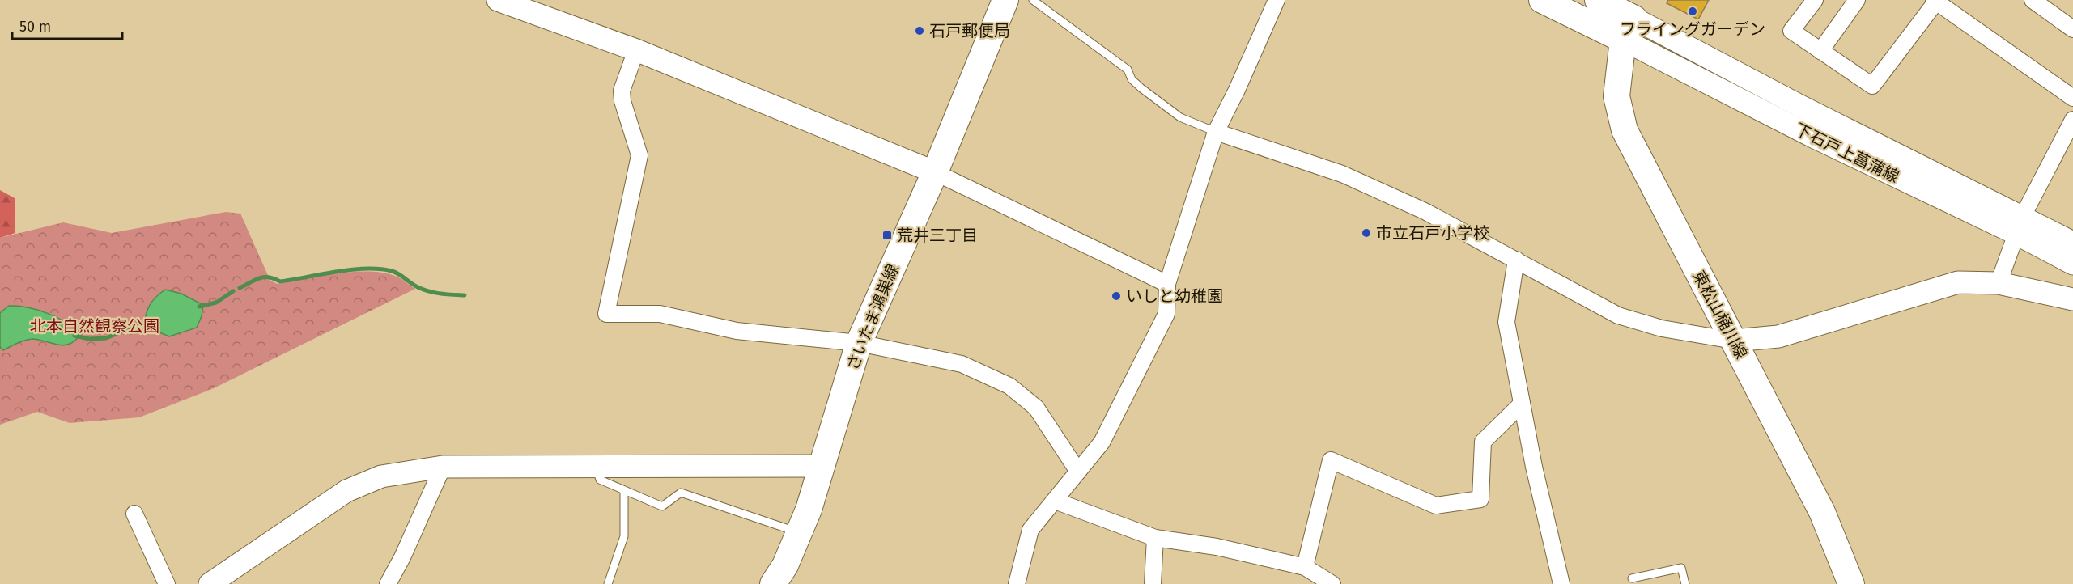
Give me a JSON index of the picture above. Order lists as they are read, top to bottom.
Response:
{
  "streets": {
    "main road": ["東松山桶川線", "さいたま鴻巣線"],
    "street": ["下石戸上菖蒲線"]
  },
  "crossings": [
    ["下石戸上菖蒲線", "東松山桶川線"]
  ],
  "parks": ["北本自然観察公園"],
  "places": {
    "other": [
      "フライングガーデン",
      "石戸郵便局",
      "市立石戸小学校",
      "いしと幼稚園"
    ],
    "transit": ["荒井三丁目"]
  },
  "scale_bar": "50 m"
}
